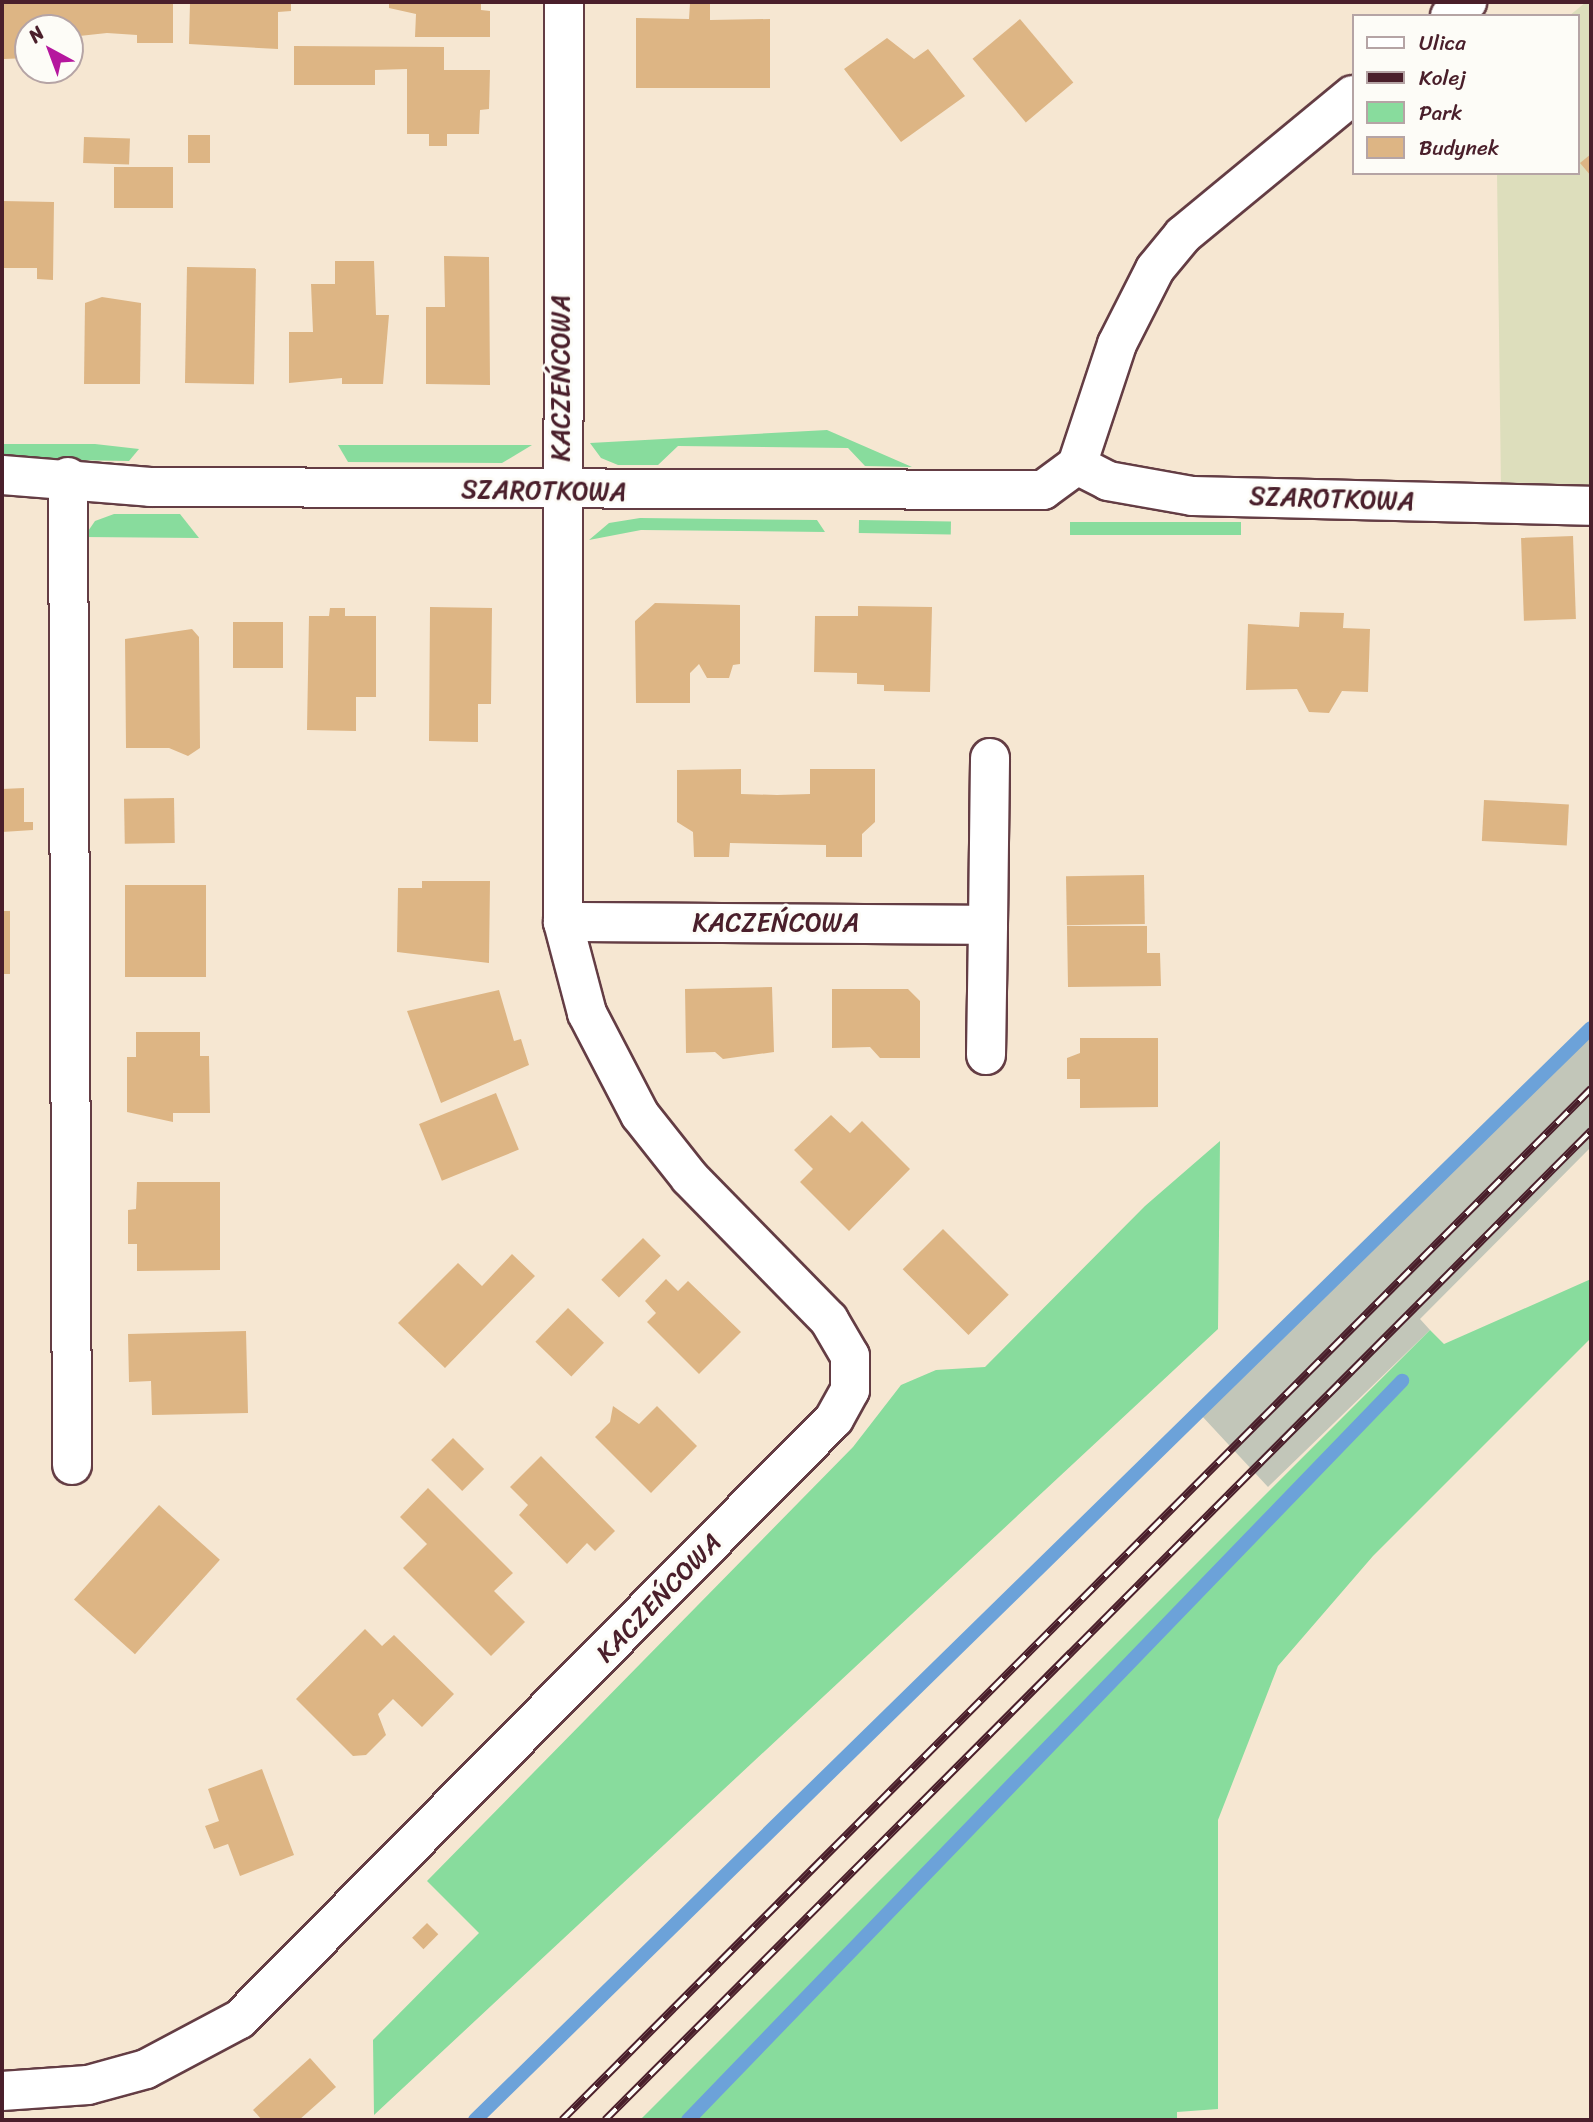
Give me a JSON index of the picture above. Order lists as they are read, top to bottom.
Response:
{
  "streets": {
    "street": ["KACZEŃCOWA", "SZAROTKOWA"]
  },
  "crossings": [
    ["KACZEŃCOWA", "SZAROTKOWA"]
  ],
  "legend": [
    "Ulica",
    "Kolej",
    "Park",
    "Budynek"
  ],
  "north": "top left"
}
